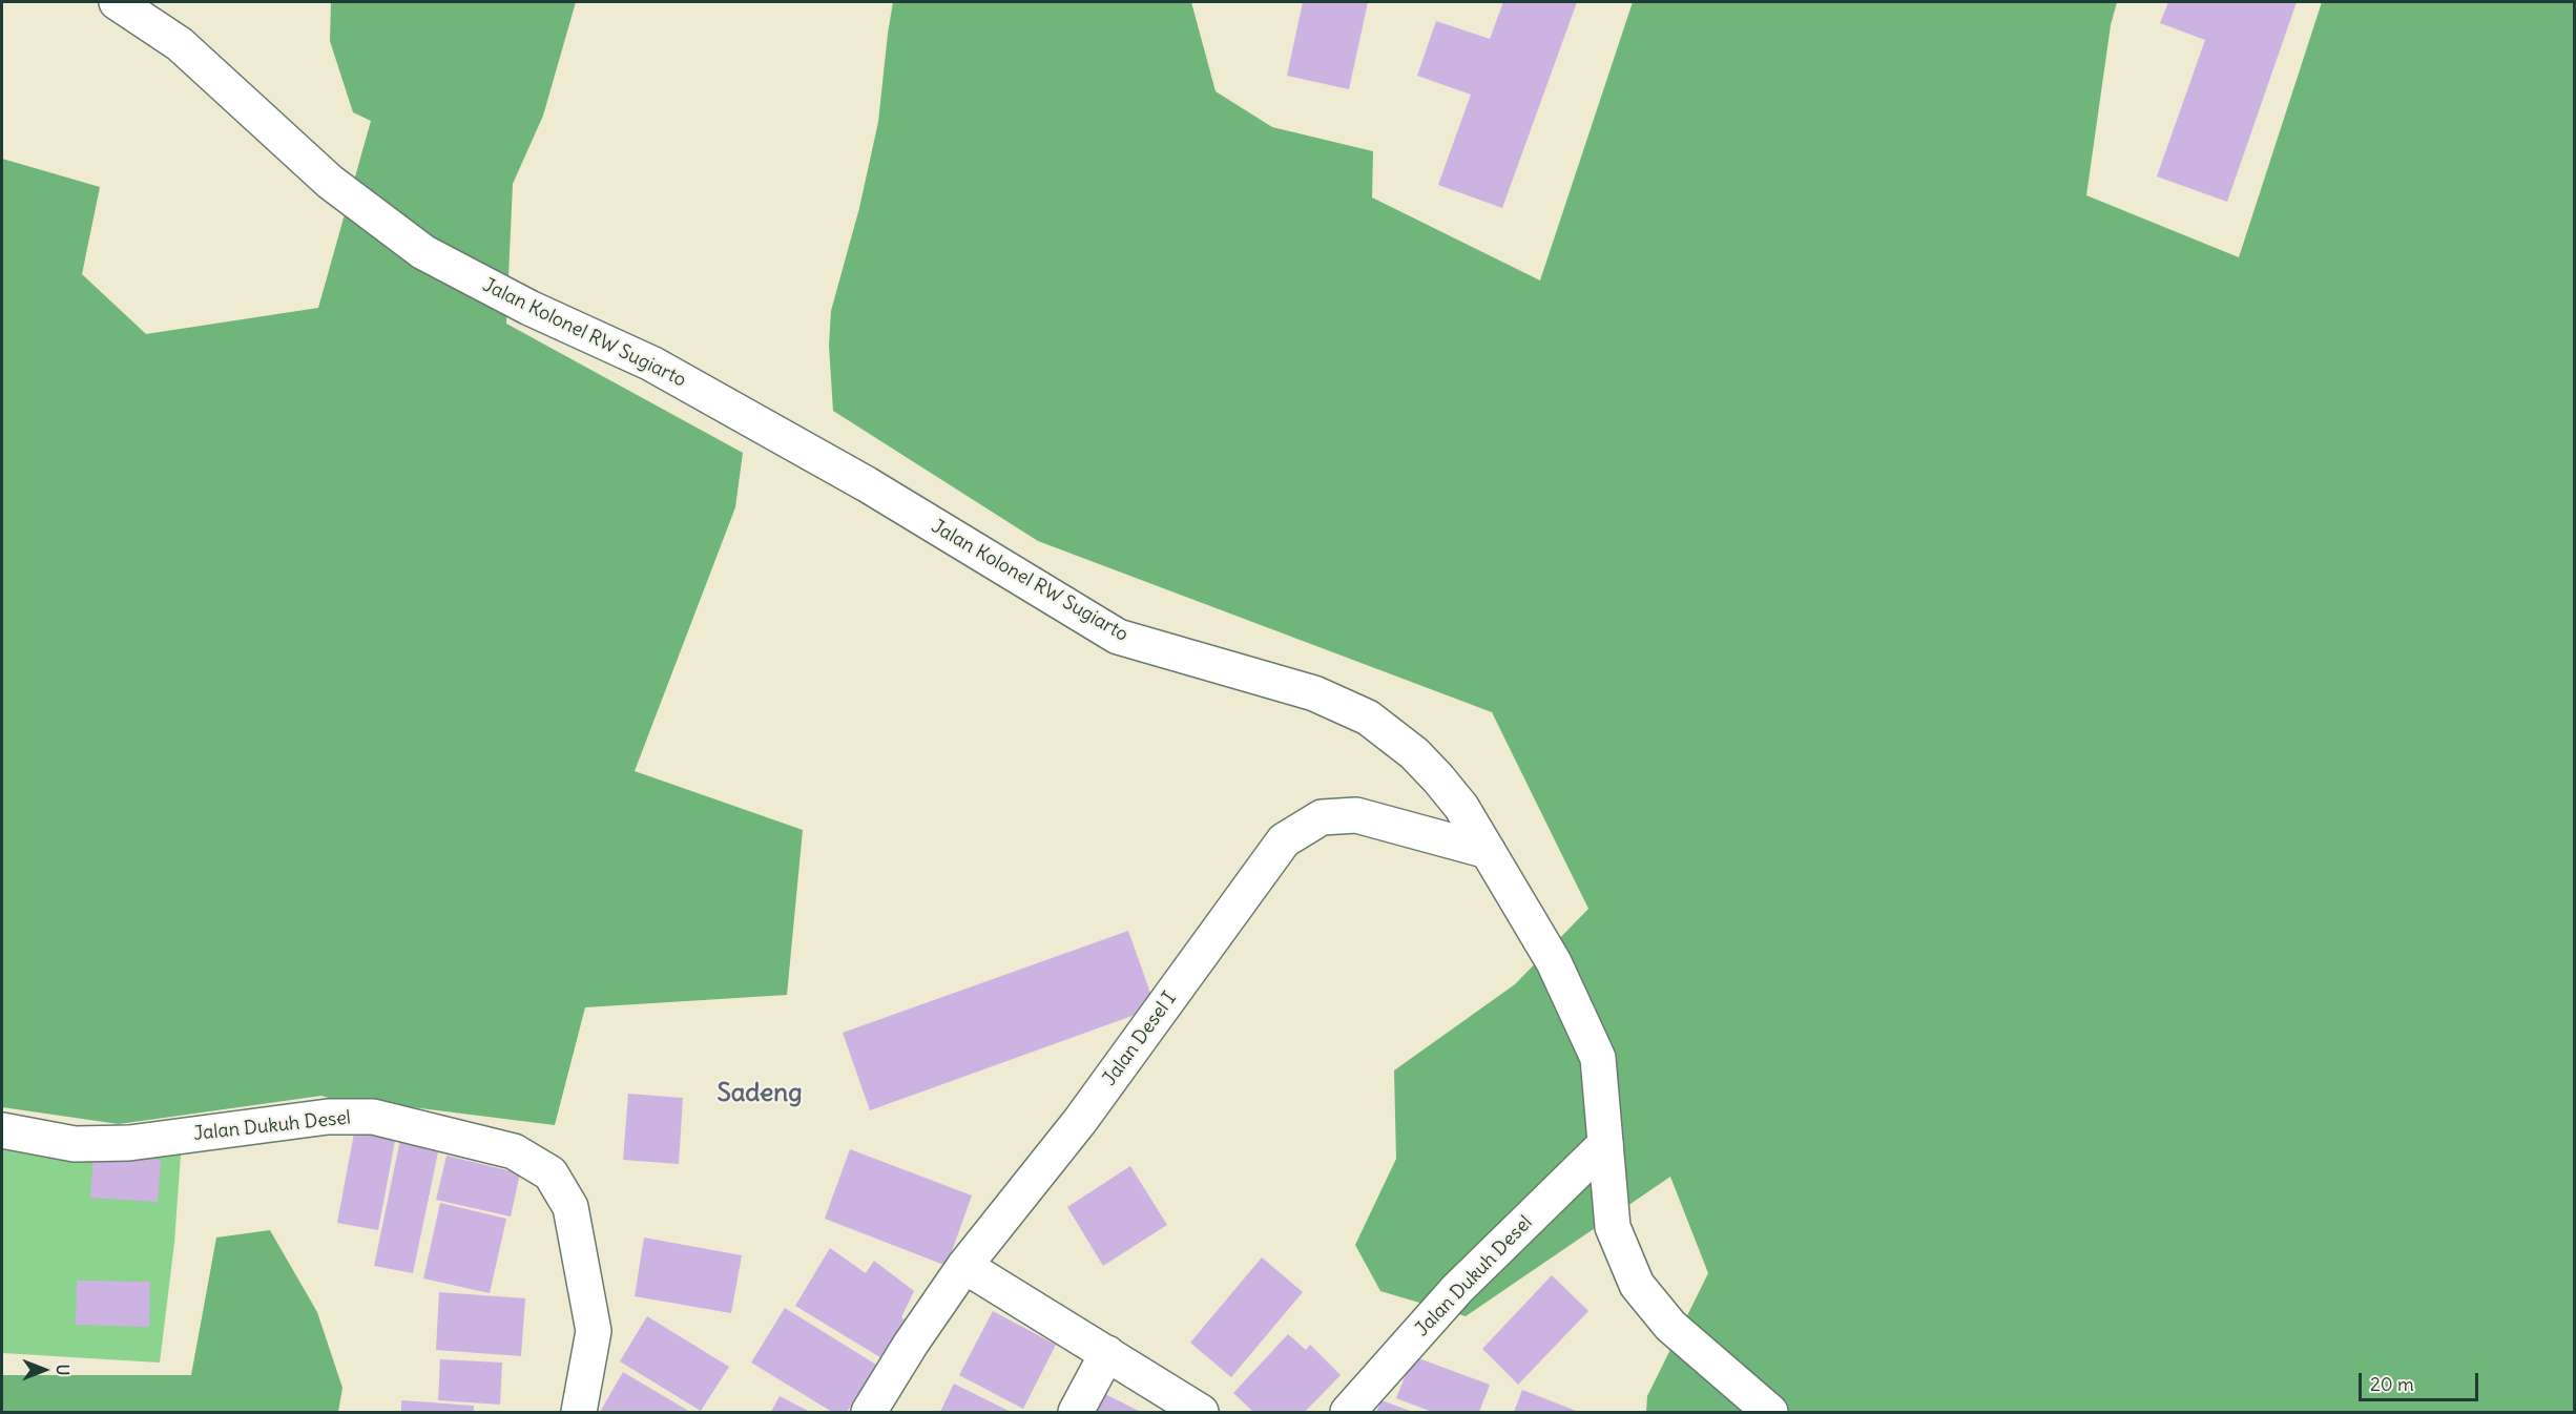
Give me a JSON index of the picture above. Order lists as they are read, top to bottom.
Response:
{
  "streets": {
    "street": ["Jalan Kolonel RW Sugiarto", "Jalan Desel I", "Jalan Dukuh Desel"]
  },
  "crossings": [
    ["Jalan Kolonel RW Sugiarto", "Jalan Desel I"],
    ["Jalan Kolonel RW Sugiarto", "Jalan Dukuh Desel"]
  ],
  "districts": ["Sadeng"],
  "scale_bar": "20 m",
  "north": "right"
}
